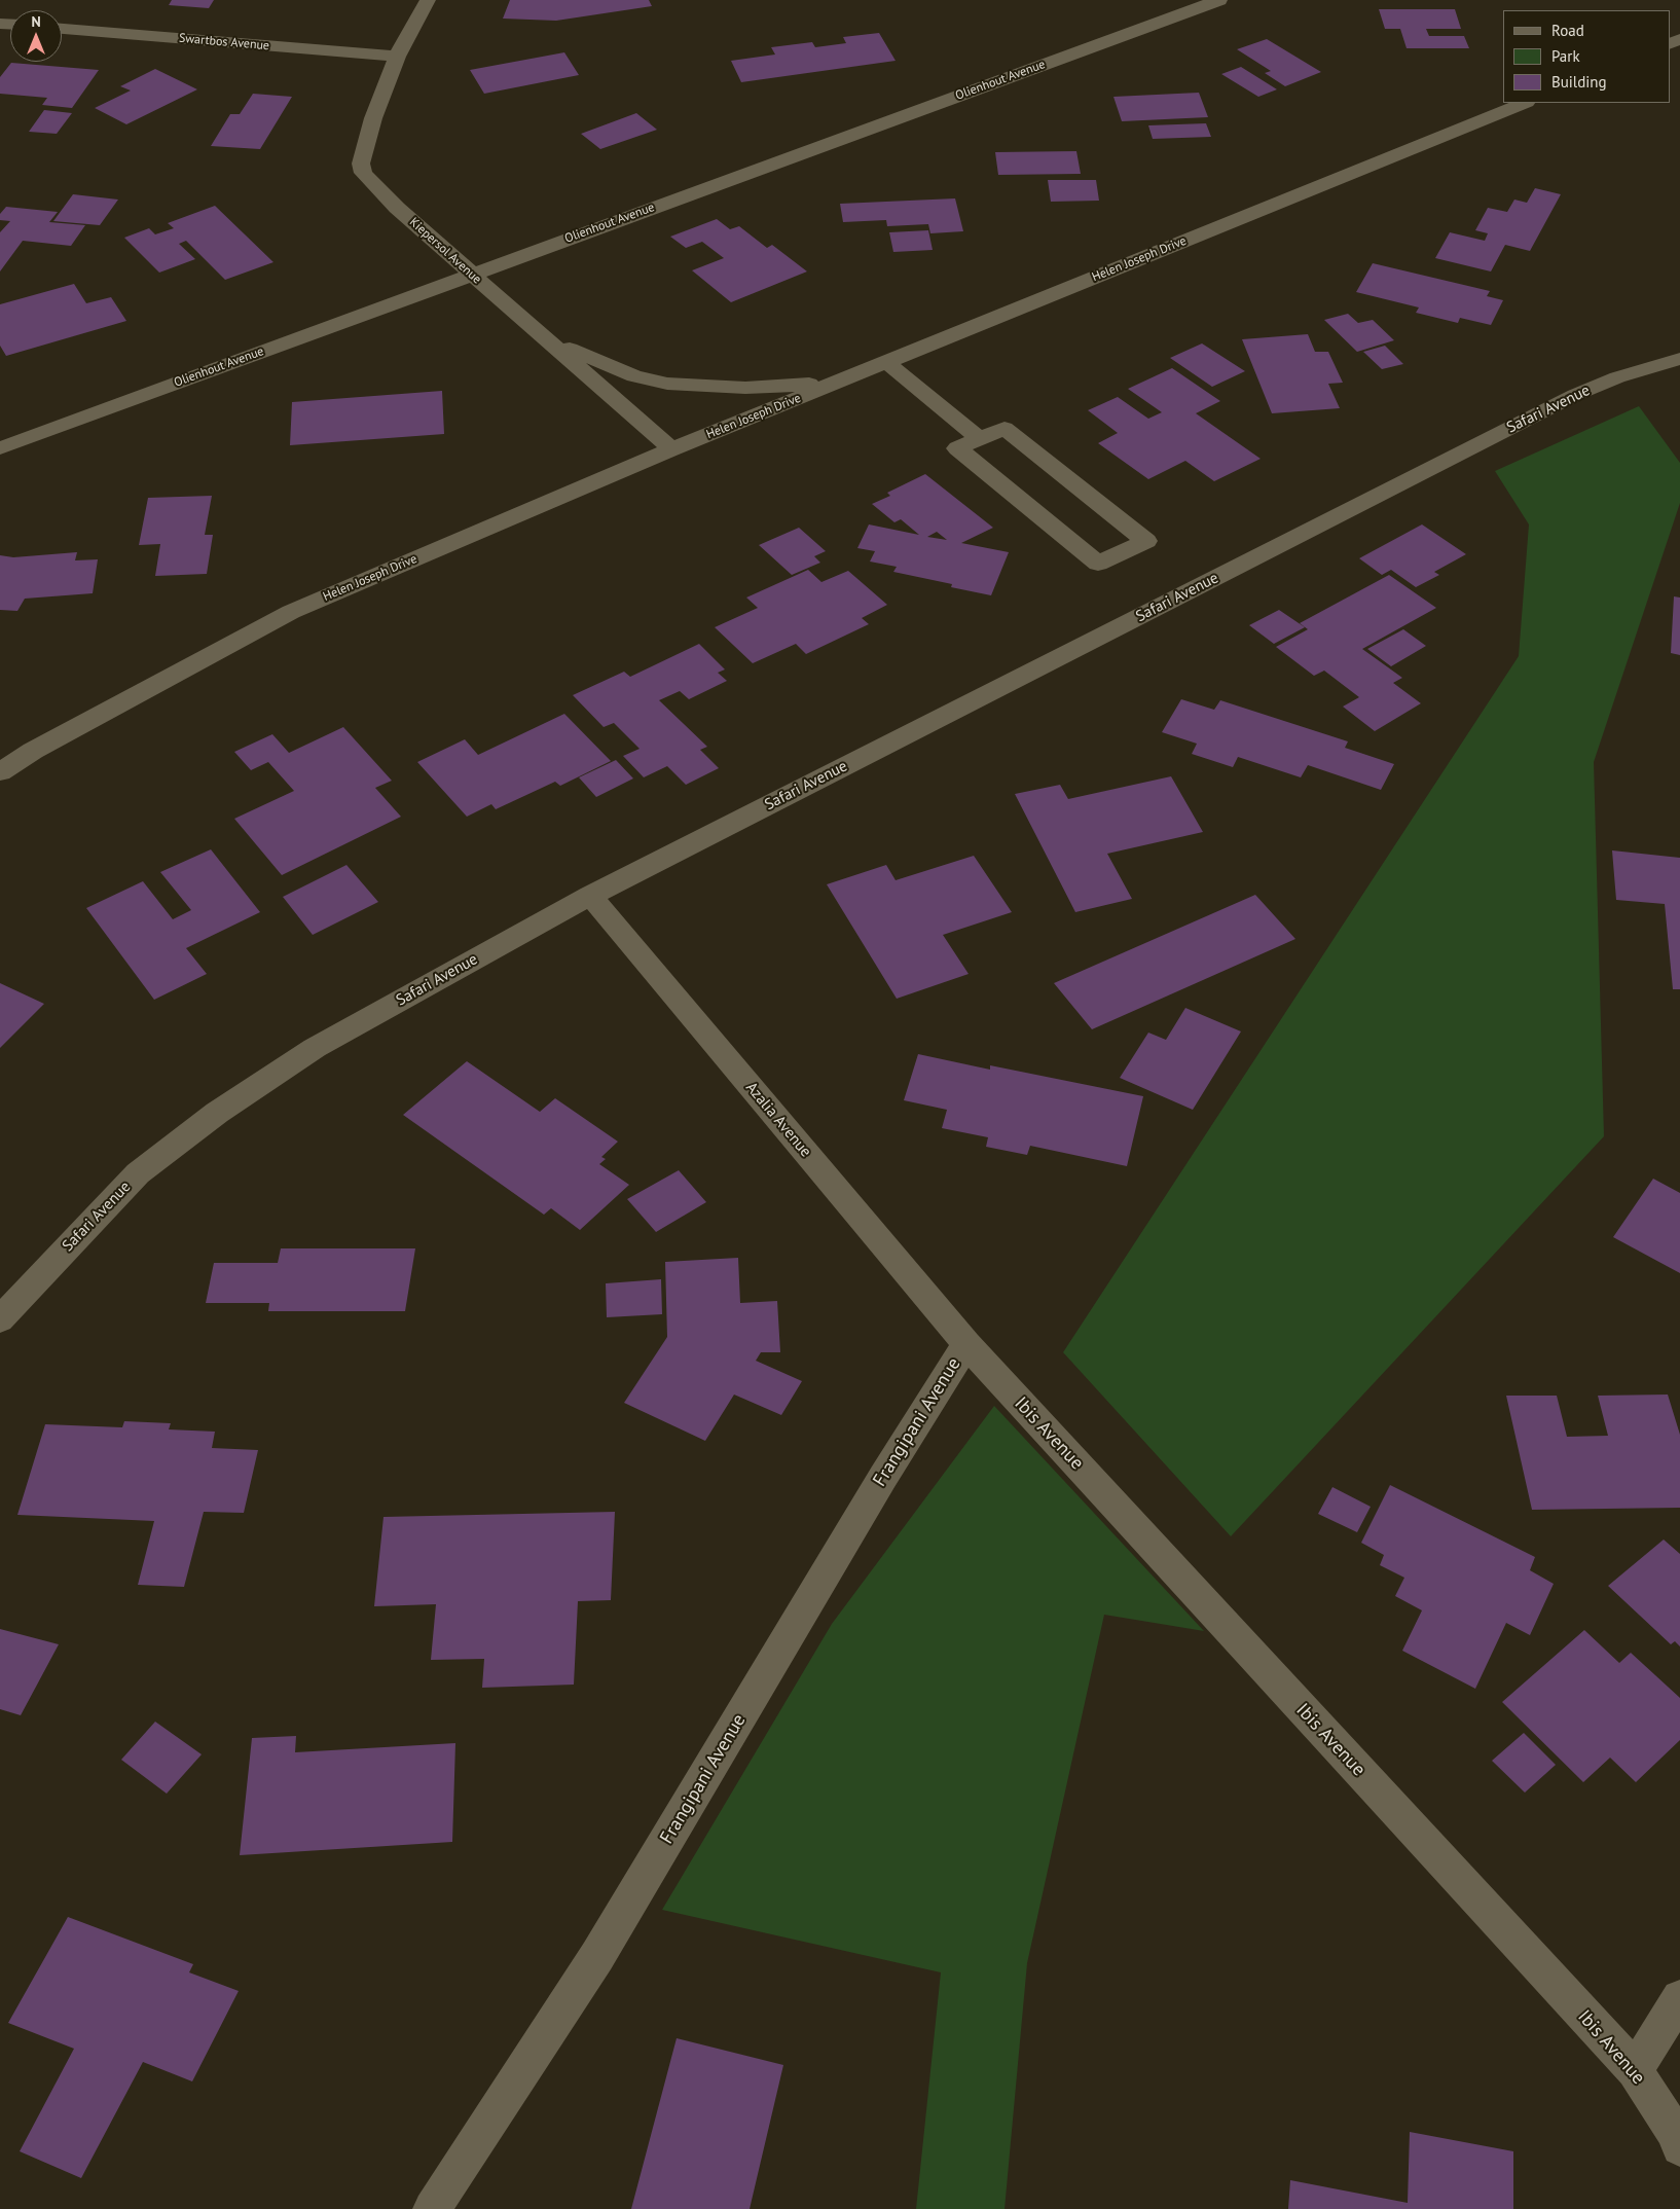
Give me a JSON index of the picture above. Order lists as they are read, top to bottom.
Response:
{
  "streets": {
    "street": [
      "Swartbos Avenue",
      "Olienhout Avenue",
      "Kiepersol Avenue",
      "Helen Joseph Drive",
      "Safari Avenue",
      "Azalia Avenue",
      "Frangipani Avenue",
      "Ibis Avenue"
    ]
  },
  "crossings": [
    ["Swartbos Avenue", "Kiepersol Avenue"],
    ["Olienhout Avenue", "Kiepersol Avenue"],
    ["Kiepersol Avenue", "Helen Joseph Drive"],
    ["Safari Avenue", "Azalia Avenue"],
    ["Azalia Avenue", "Frangipani Avenue"],
    ["Azalia Avenue", "Ibis Avenue"],
    ["Frangipani Avenue", "Ibis Avenue"]
  ],
  "legend": ["Road", "Park", "Building"],
  "north": "top"
}
